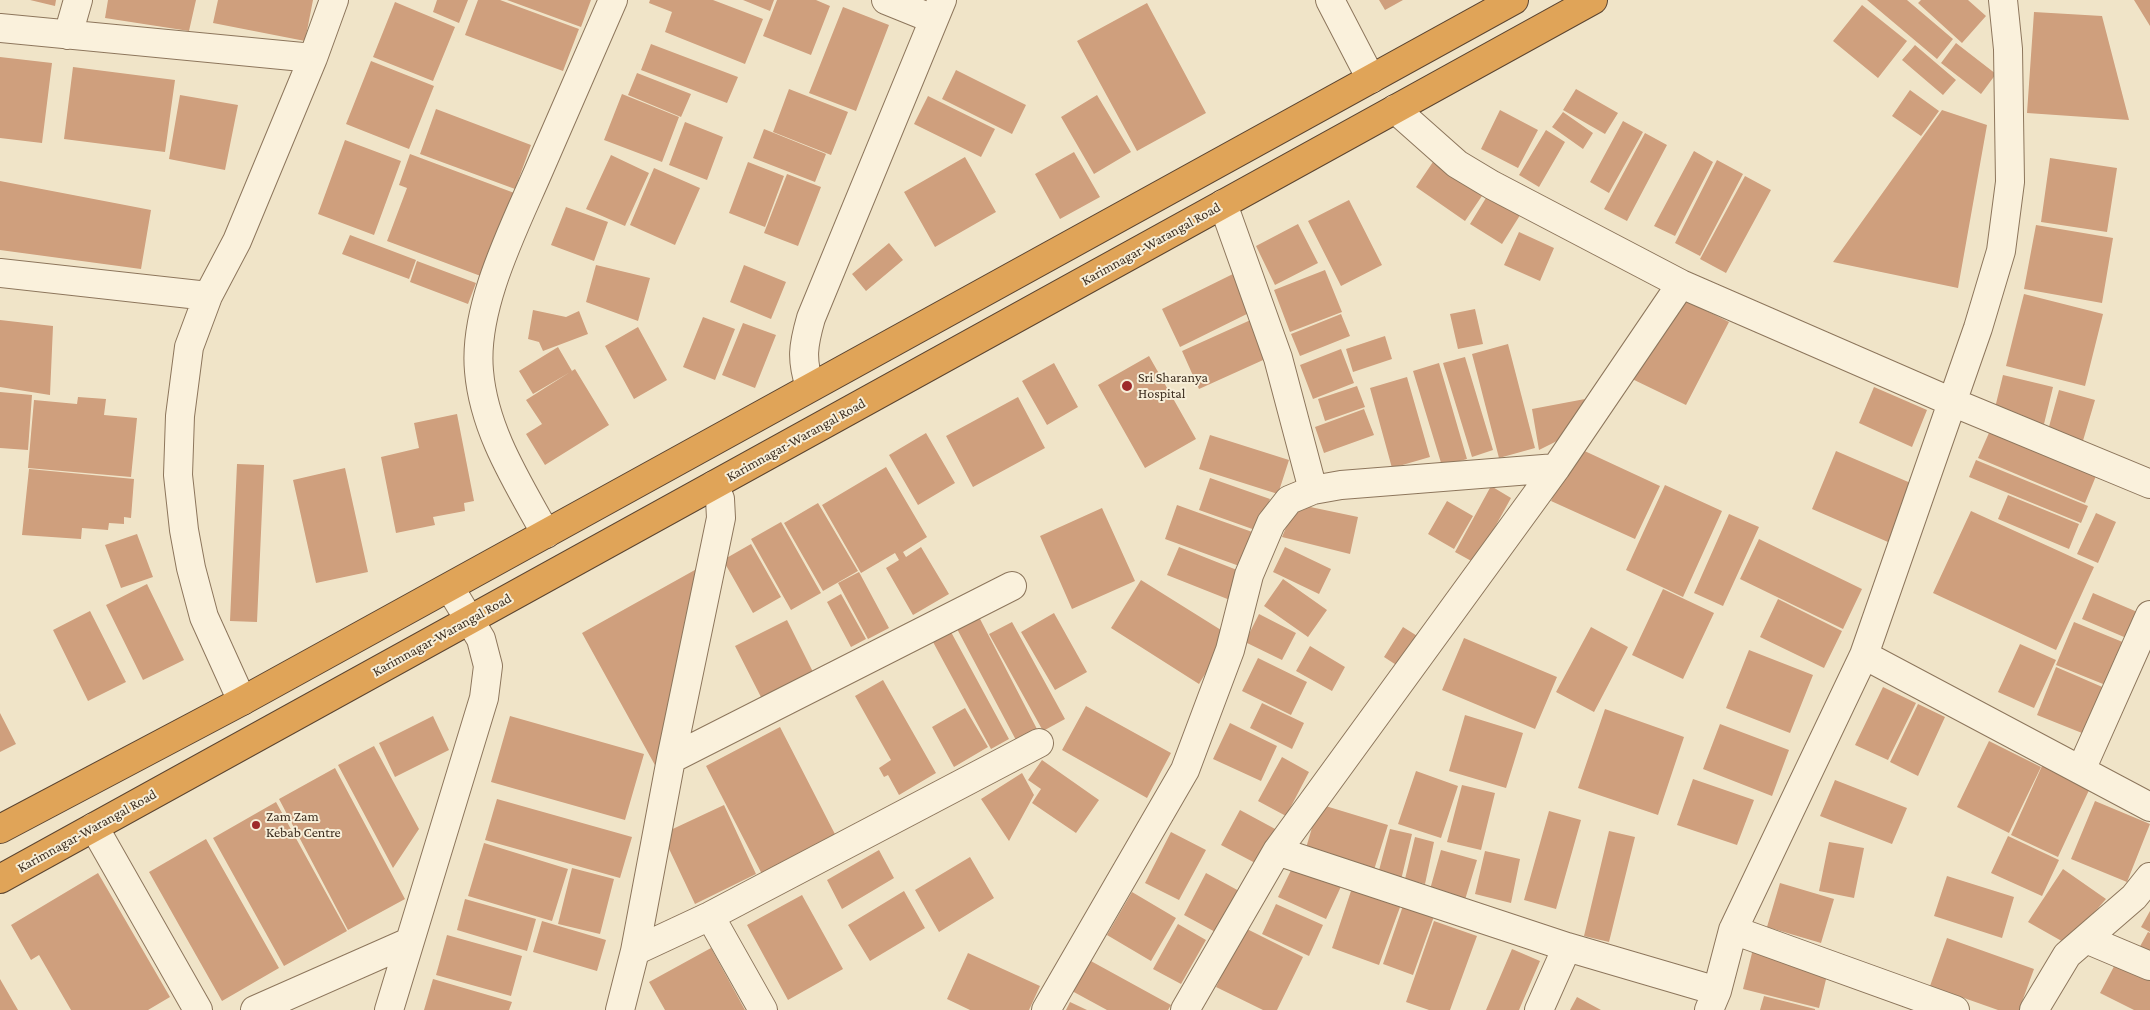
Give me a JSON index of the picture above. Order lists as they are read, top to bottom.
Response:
{
  "streets": {
    "highway": ["Karimnagar-Warangal Road"]
  },
  "places": ["Sri Sharanya Hospital", "Zam Zam Kebab Centre"]
}
